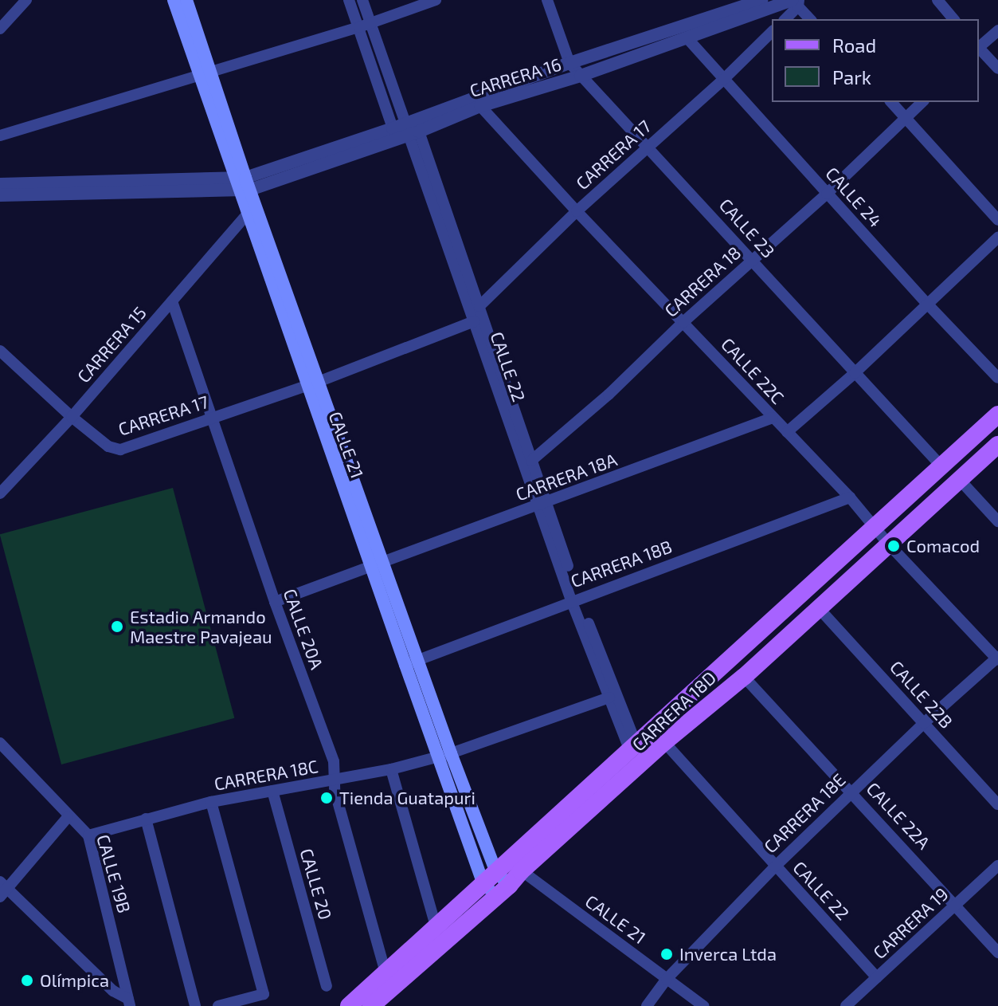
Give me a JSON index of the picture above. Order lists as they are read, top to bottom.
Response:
{
  "streets": {
    "main road": ["CALLE 21", "CARRERA 18D"],
    "street": [
      "CARRERA 16",
      "CARRERA 17",
      "CALLE 24",
      "CALLE 23",
      "CARRERA 18",
      "CARRERA 15",
      "CALLE 22",
      "CALLE 22C",
      "CARRERA 18A",
      "CARRERA 18B",
      "CALLE 20A",
      "CALLE 22B",
      "CARRERA 18C",
      "CARRERA 18E",
      "CALLE 22A",
      "CALLE 19B",
      "CALLE 20",
      "CARRERA 19"
    ]
  },
  "crossings": [
    ["CARRERA 16", "CALLE 24"],
    ["CARRERA 16", "CALLE 23"],
    ["CARRERA 16", "CALLE 22"],
    ["CARRERA 16", "CALLE 22C"],
    ["CARRERA 16", "CALLE 21"],
    ["CARRERA 17", "CALLE 24"],
    ["CARRERA 17", "CALLE 23"],
    ["CARRERA 17", "CARRERA 15"],
    ["CARRERA 17", "CALLE 22"],
    ["CARRERA 17", "CALLE 22C"],
    ["CARRERA 17", "CALLE 21"],
    ["CARRERA 17", "CALLE 20A"],
    ["CALLE 24", "CARRERA 18"],
    ["CALLE 23", "CARRERA 18"],
    ["CALLE 23", "CARRERA 18D"],
    ["CARRERA 18", "CALLE 22"],
    ["CARRERA 18", "CALLE 22C"],
    ["CARRERA 15", "CALLE 21"],
    ["CARRERA 15", "CALLE 20A"],
    ["CALLE 22", "CARRERA 18A"],
    ["CALLE 22", "CARRERA 18B"],
    ["CALLE 22", "CARRERA 18D"],
    ["CALLE 22", "CARRERA 18E"],
    ["CALLE 22", "CARRERA 19"],
    ["CALLE 22C", "CARRERA 18A"],
    ["CALLE 22C", "CARRERA 18B"],
    ["CALLE 22C", "CARRERA 18D"],
    ["CALLE 22C", "CARRERA 18E"],
    ["CALLE 21", "CARRERA 18A"],
    ["CALLE 21", "CARRERA 18B"],
    ["CALLE 21", "CARRERA 18D"],
    ["CALLE 21", "CARRERA 18C"],
    ["CALLE 21", "CARRERA 18E"],
    ["CALLE 20A", "CARRERA 18D"],
    ["CALLE 20A", "CARRERA 18C"],
    ["CALLE 22B", "CARRERA 18D"],
    ["CALLE 22B", "CARRERA 18E"],
    ["CARRERA 18D", "CALLE 22A"],
    ["CARRERA 18C", "CALLE 19B"],
    ["CARRERA 18C", "CALLE 20"],
    ["CARRERA 18E", "CALLE 22A"],
    ["CALLE 22A", "CARRERA 19"]
  ],
  "places": [
    "Comacod",
    "Estadio Armando Maestre Pavajeau",
    "Tienda Guatapuri",
    "Inverca Ltda",
    "Olímpica"
  ],
  "legend": ["Road", "Park"]
}
